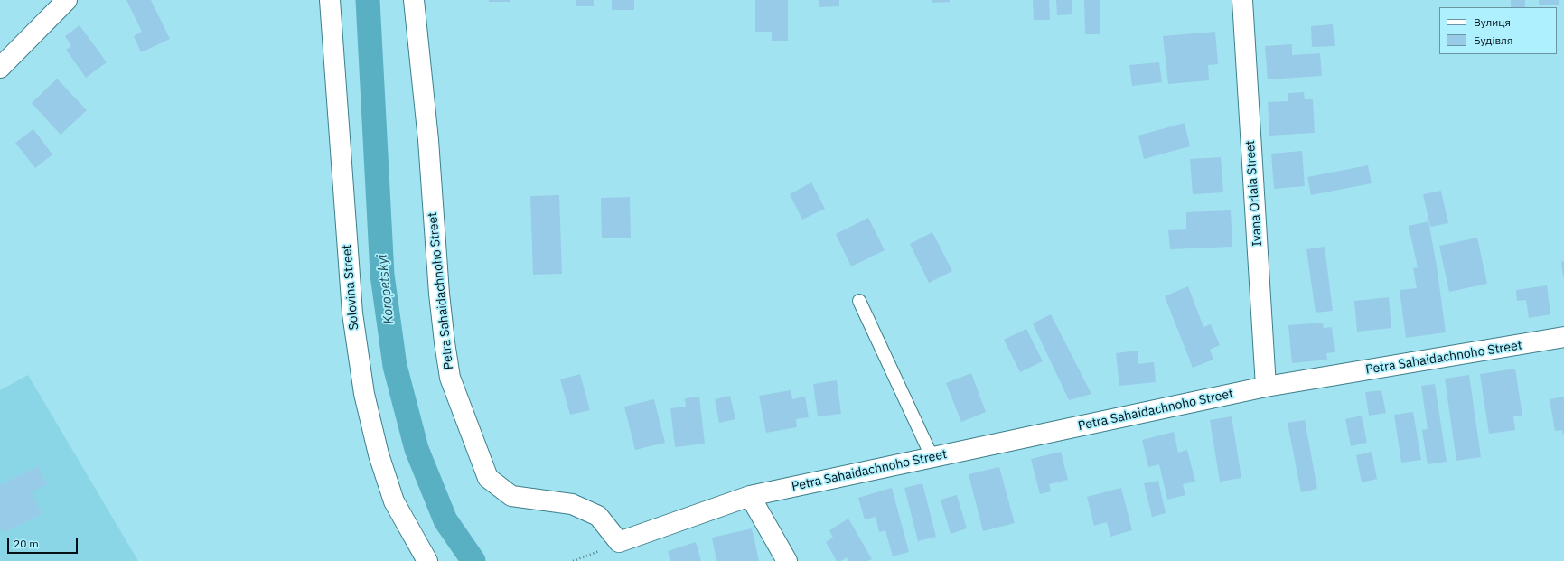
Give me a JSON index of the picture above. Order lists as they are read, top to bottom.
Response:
{
  "streets": {
    "street": ["Ivana Orlaia Street", "Solovina Street", "Petra Sahaidachnoho Street"]
  },
  "crossings": [
    ["Ivana Orlaia Street", "Petra Sahaidachnoho Street"]
  ],
  "water": ["Koropetskyi"],
  "legend": ["Вулиця", "Будівля"],
  "scale_bar": "20 m"
}
